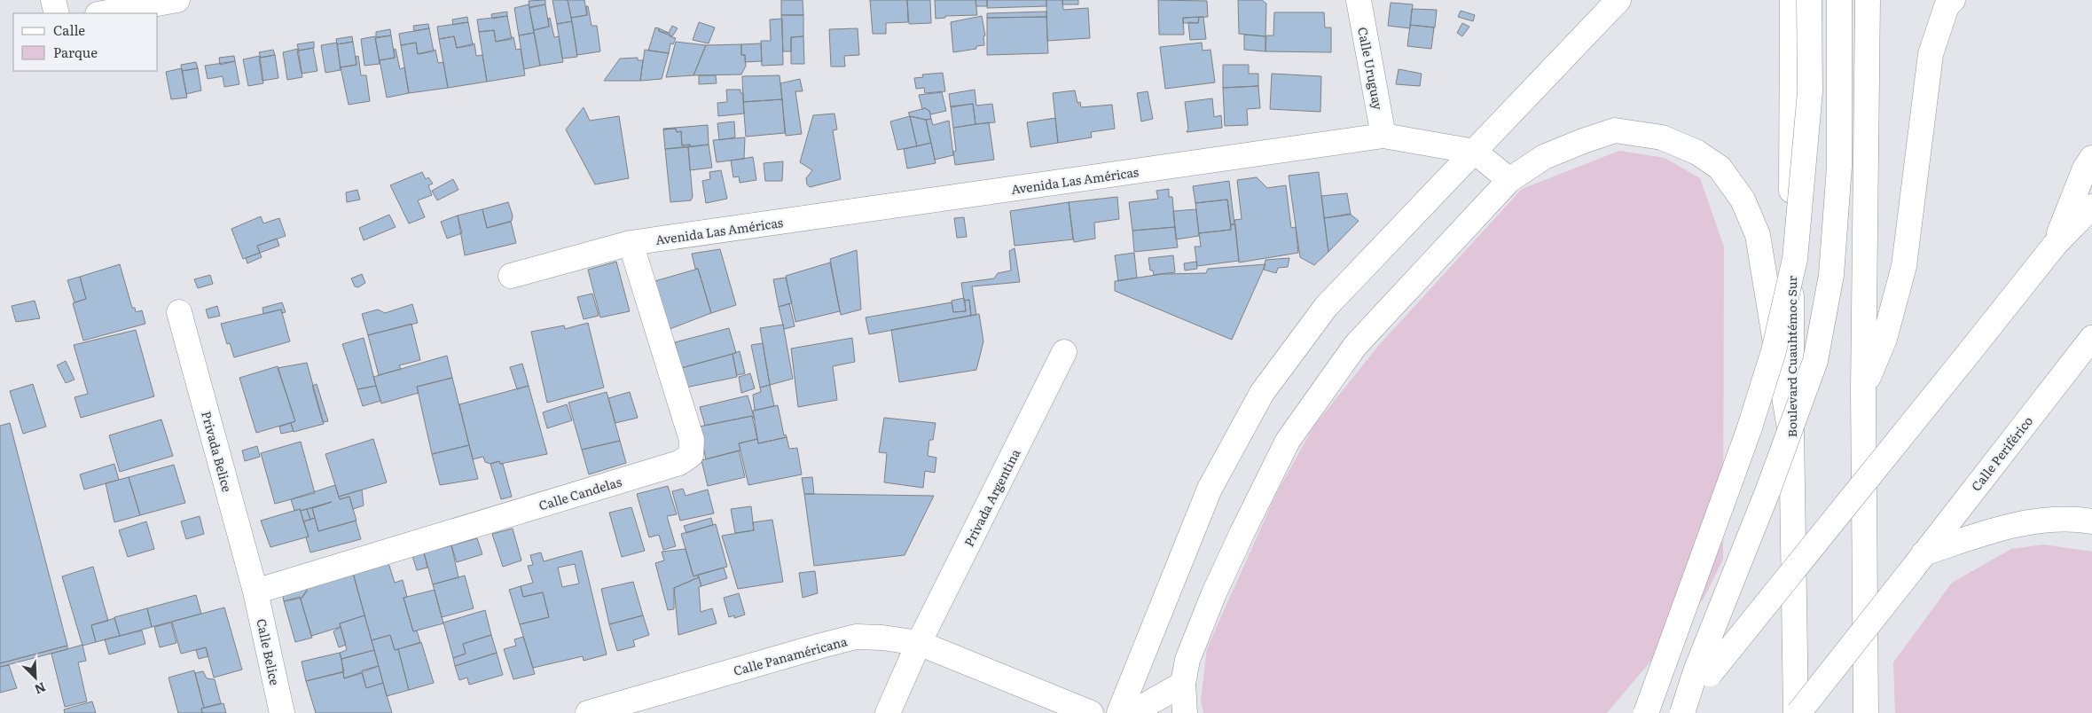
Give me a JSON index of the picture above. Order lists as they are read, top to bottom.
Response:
{
  "streets": {
    "main road": [
      "Calle Uruguay",
      "Avenida Las Américas",
      "Boulevard Cuauhtémoc Sur",
      "Privada Belice",
      "Calle Periférico",
      "Calle Candelas",
      "Privada Argentina",
      "Calle Belice",
      "Calle Panaméricana"
    ]
  },
  "crossings": [
    ["Calle Uruguay", "Avenida Las Américas"],
    ["Avenida Las Américas", "Calle Candelas"],
    ["Boulevard Cuauhtémoc Sur", "Calle Periférico"],
    ["Privada Belice", "Calle Candelas"],
    ["Privada Belice", "Calle Belice"],
    ["Calle Candelas", "Calle Belice"],
    ["Privada Argentina", "Calle Panaméricana"]
  ],
  "legend": ["Calle", "Parque"],
  "north": "bottom right"
}
